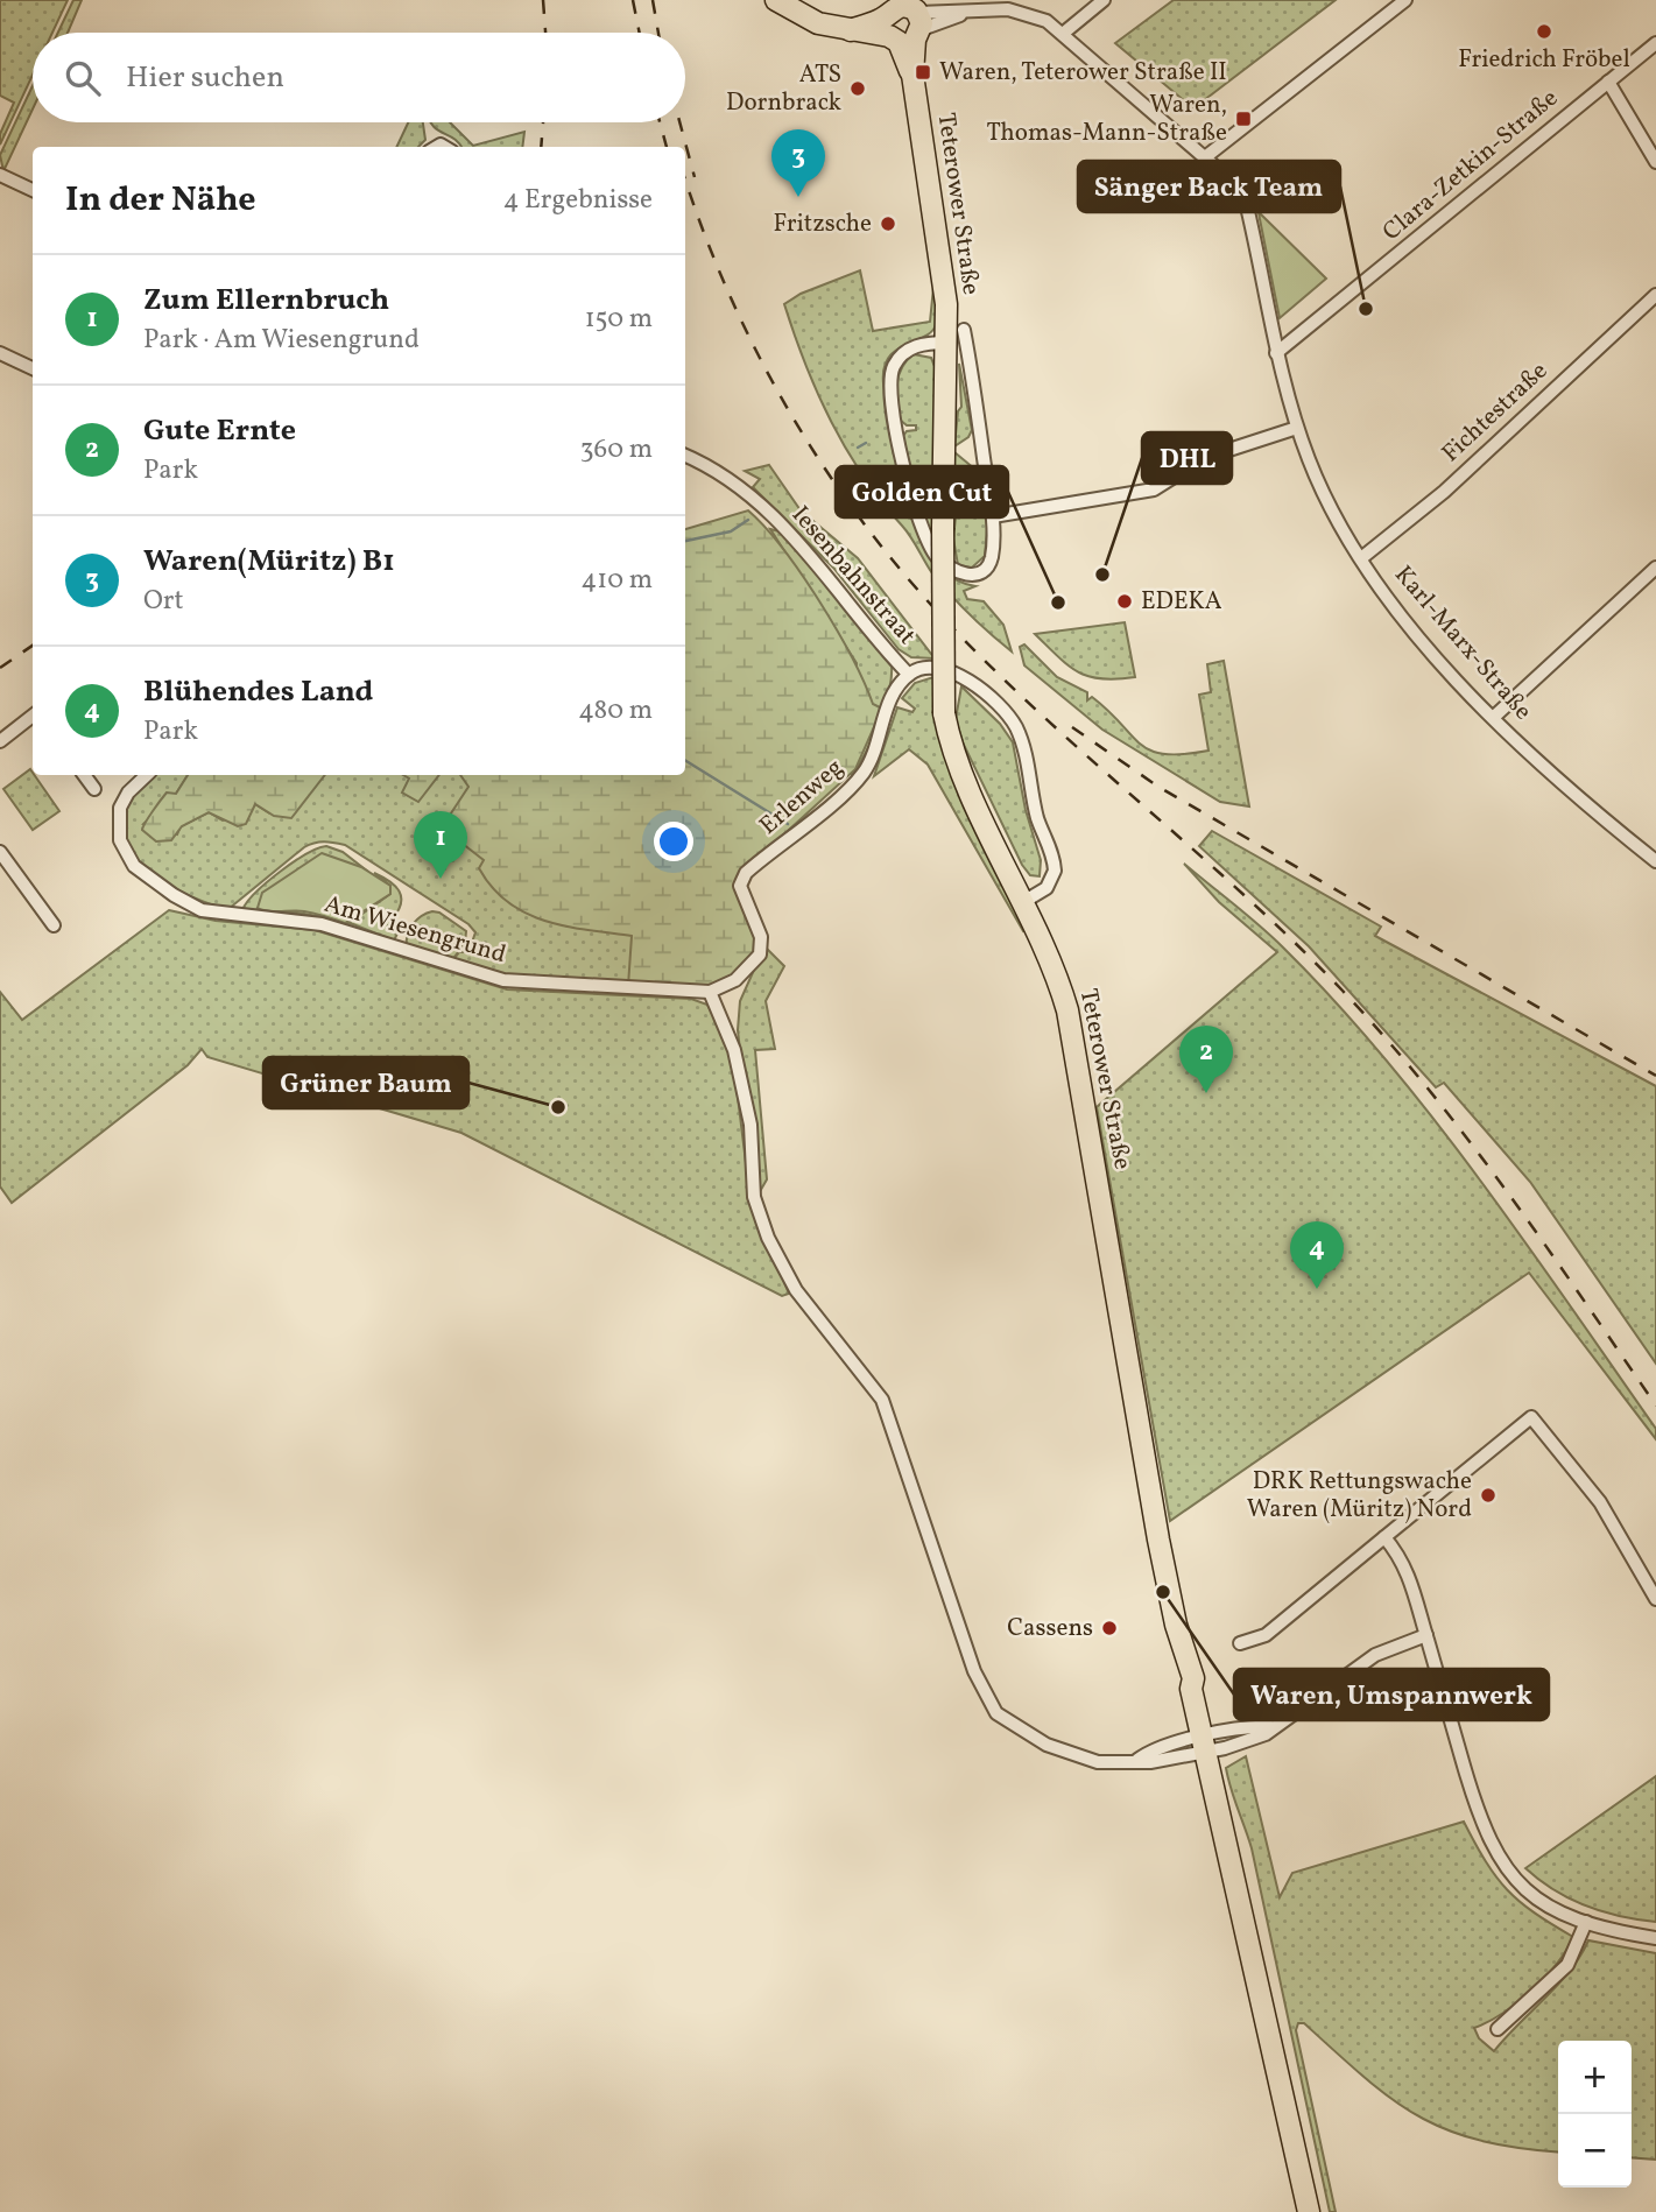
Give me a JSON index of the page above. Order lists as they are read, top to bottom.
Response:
{
  "streets": {
    "main road": ["Teterower Straße"],
    "street": [
      "Clara-Zetkin-Straße",
      "Fichtestraße",
      "Iesenbahnstraat",
      "Karl-Marx-Straße",
      "Erlenweg",
      "Am Wiesengrund"
    ]
  },
  "crossings": [
    ["Clara-Zetkin-Straße", "Karl-Marx-Straße"],
    ["Fichtestraße", "Karl-Marx-Straße"],
    ["Iesenbahnstraat", "Erlenweg"],
    ["Erlenweg", "Am Wiesengrund"]
  ],
  "places": {
    "other": [
      "Friedrich Fröbel",
      "ATS Dornbrack",
      "Fritzsche",
      "Sänger Back Team",
      "DHL",
      "EDEKA",
      "Golden Cut",
      "Grüner Baum",
      "DRK Rettungswache Waren (Müritz) Nord",
      "Waren, Umspannwerk",
      "Cassens"
    ],
    "transit": ["Waren, Teterower Straße II", "Waren, Thomas-Mann-Straße"]
  },
  "page": {
    "search": "Hier suchen",
    "pins": [
      "3",
      "1",
      "2",
      "4"
    ],
    "heading": ["In der Nähe", "4 Ergebnisse"],
    "list": [
      {
        "mark": "1",
        "name": "Zum Ellernbruch",
        "note": "Park · Am Wiesengrund",
        "value": "150 m"
      },
      {
        "mark": "2",
        "name": "Gute Ernte",
        "note": "Park",
        "value": "360 m"
      },
      {
        "mark": "3",
        "name": "Waren(Müritz) B1",
        "note": "Ort",
        "value": "410 m"
      },
      {
        "mark": "4",
        "name": "Blühendes Land",
        "note": "Park",
        "value": "480 m"
      }
    ],
    "map_buttons": ["+", "−"]
  }
}
